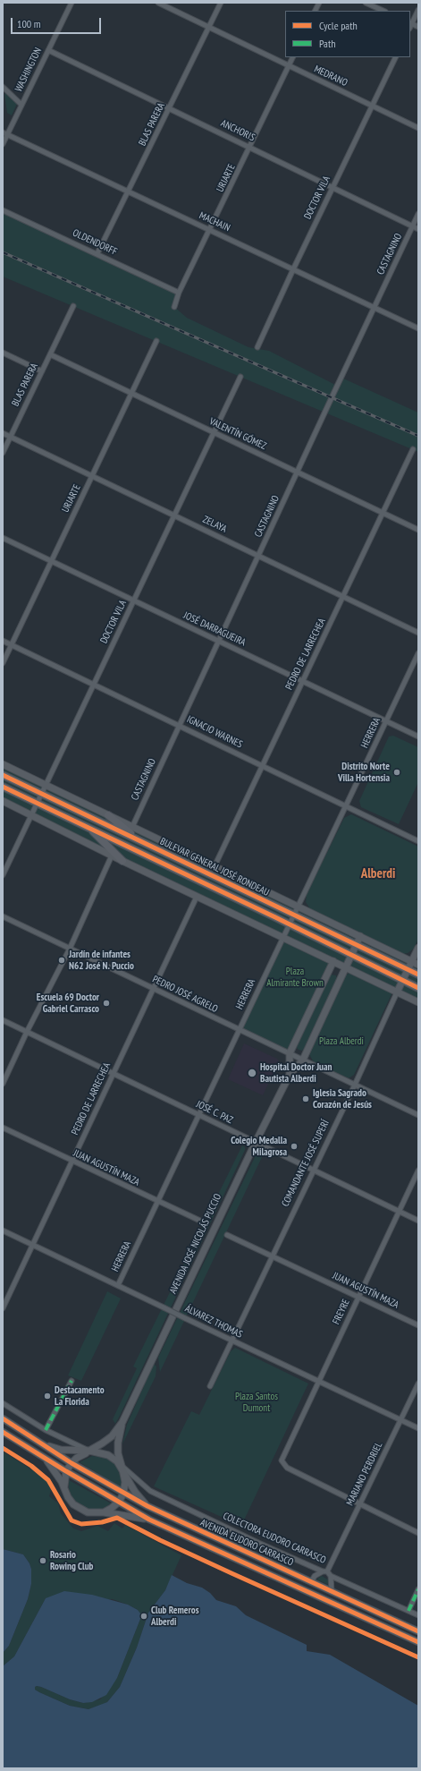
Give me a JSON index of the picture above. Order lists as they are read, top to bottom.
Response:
{
  "streets": {
    "main road": [
      "BULEVAR GENERAL JOSÉ RONDEAU",
      "COMANDANTE JOSÉ SUPERÍ",
      "AVENIDA JOSÉ NICOLÁS PUCCIO",
      "AVENIDA EUDORO CARRASCO"
    ],
    "street": [
      "WASHINGTON",
      "MEDRANO",
      "BLAS PARERA",
      "ANCHORIS",
      "URIARTE",
      "DOCTOR VILA",
      "MACHAIN",
      "OLDENDORFF",
      "CASTAGNINO",
      "VALENTÍN GÓMEZ",
      "ZELAYA",
      "JOSÉ DARRAGUEIRA",
      "PEDRO DE LARRECHEA",
      "IGNACIO WARNES",
      "HERRERA",
      "PEDRO JOSÉ AGRELO",
      "JOSÉ C. PAZ",
      "JUAN AGUSTÍN MAZA",
      "FREYRE",
      "ÁLVAREZ THOMAS",
      "MARIANO PERDRIEL",
      "COLECTORA EUDORO CARRASCO"
    ]
  },
  "crossings": [
    ["WASHINGTON", "ANCHORIS"],
    ["WASHINGTON", "MACHAIN"],
    ["MEDRANO", "BLAS PARERA"],
    ["MEDRANO", "URIARTE"],
    ["MEDRANO", "DOCTOR VILA"],
    ["BLAS PARERA", "ANCHORIS"],
    ["BLAS PARERA", "MACHAIN"],
    ["BLAS PARERA", "OLDENDORFF"],
    ["BLAS PARERA", "VALENTÍN GÓMEZ"],
    ["BLAS PARERA", "ZELAYA"],
    ["ANCHORIS", "URIARTE"],
    ["ANCHORIS", "DOCTOR VILA"],
    ["ANCHORIS", "CASTAGNINO"],
    ["URIARTE", "MACHAIN"],
    ["URIARTE", "OLDENDORFF"],
    ["URIARTE", "VALENTÍN GÓMEZ"],
    ["URIARTE", "ZELAYA"],
    ["URIARTE", "JOSÉ DARRAGUEIRA"],
    ["URIARTE", "IGNACIO WARNES"],
    ["DOCTOR VILA", "MACHAIN"],
    ["DOCTOR VILA", "VALENTÍN GÓMEZ"],
    ["DOCTOR VILA", "ZELAYA"],
    ["DOCTOR VILA", "JOSÉ DARRAGUEIRA"],
    ["DOCTOR VILA", "IGNACIO WARNES"],
    ["DOCTOR VILA", "BULEVAR GENERAL JOSÉ RONDEAU"],
    ["MACHAIN", "CASTAGNINO"],
    ["CASTAGNINO", "VALENTÍN GÓMEZ"],
    ["CASTAGNINO", "ZELAYA"],
    ["CASTAGNINO", "JOSÉ DARRAGUEIRA"],
    ["CASTAGNINO", "IGNACIO WARNES"],
    ["CASTAGNINO", "BULEVAR GENERAL JOSÉ RONDEAU"],
    ["VALENTÍN GÓMEZ", "PEDRO DE LARRECHEA"],
    ["ZELAYA", "PEDRO DE LARRECHEA"],
    ["JOSÉ DARRAGUEIRA", "PEDRO DE LARRECHEA"],
    ["JOSÉ DARRAGUEIRA", "HERRERA"],
    ["PEDRO DE LARRECHEA", "IGNACIO WARNES"],
    ["PEDRO DE LARRECHEA", "BULEVAR GENERAL JOSÉ RONDEAU"],
    ["PEDRO DE LARRECHEA", "PEDRO JOSÉ AGRELO"],
    ["PEDRO DE LARRECHEA", "JOSÉ C. PAZ"],
    ["PEDRO DE LARRECHEA", "JUAN AGUSTÍN MAZA"],
    ["PEDRO DE LARRECHEA", "ÁLVAREZ THOMAS"],
    ["IGNACIO WARNES", "HERRERA"],
    ["HERRERA", "BULEVAR GENERAL JOSÉ RONDEAU"],
    ["HERRERA", "PEDRO JOSÉ AGRELO"],
    ["HERRERA", "JOSÉ C. PAZ"],
    ["HERRERA", "JUAN AGUSTÍN MAZA"],
    ["HERRERA", "ÁLVAREZ THOMAS"],
    ["BULEVAR GENERAL JOSÉ RONDEAU", "COMANDANTE JOSÉ SUPERÍ"],
    ["BULEVAR GENERAL JOSÉ RONDEAU", "AVENIDA JOSÉ NICOLÁS PUCCIO"],
    ["PEDRO JOSÉ AGRELO", "COMANDANTE JOSÉ SUPERÍ"],
    ["PEDRO JOSÉ AGRELO", "AVENIDA JOSÉ NICOLÁS PUCCIO"],
    ["JOSÉ C. PAZ", "COMANDANTE JOSÉ SUPERÍ"],
    ["JOSÉ C. PAZ", "AVENIDA JOSÉ NICOLÁS PUCCIO"],
    ["JOSÉ C. PAZ", "FREYRE"],
    ["COMANDANTE JOSÉ SUPERÍ", "JUAN AGUSTÍN MAZA"],
    ["COMANDANTE JOSÉ SUPERÍ", "ÁLVAREZ THOMAS"],
    ["JUAN AGUSTÍN MAZA", "FREYRE"],
    ["AVENIDA JOSÉ NICOLÁS PUCCIO", "COLECTORA EUDORO CARRASCO"],
    ["AVENIDA JOSÉ NICOLÁS PUCCIO", "AVENIDA EUDORO CARRASCO"],
    ["FREYRE", "ÁLVAREZ THOMAS"],
    ["FREYRE", "MARIANO PERDRIEL"],
    ["ÁLVAREZ THOMAS", "MARIANO PERDRIEL"],
    ["MARIANO PERDRIEL", "COLECTORA EUDORO CARRASCO"],
    ["MARIANO PERDRIEL", "AVENIDA EUDORO CARRASCO"]
  ],
  "districts": ["Alberdi"],
  "parks": ["Plaza Almirante Brown", "Plaza Alberdi", "Plaza Santos Dumont"],
  "places": [
    "Distrito Norte Villa Hortensia",
    "Jardín de infantes N62 José N. Puccio",
    "Escuela 69 Doctor Gabriel Carrasco",
    "Hospital Doctor Juan Bautista Alberdi",
    "Iglesia Sagrado Corazón de Jesús",
    "Colegio Medalla Milagrosa",
    "Destacamento La Florida",
    "Rosario Rowing Club",
    "Club Remeros Alberdi"
  ],
  "legend": ["Cycle path", "Path"],
  "scale_bar": "100 m"
}
